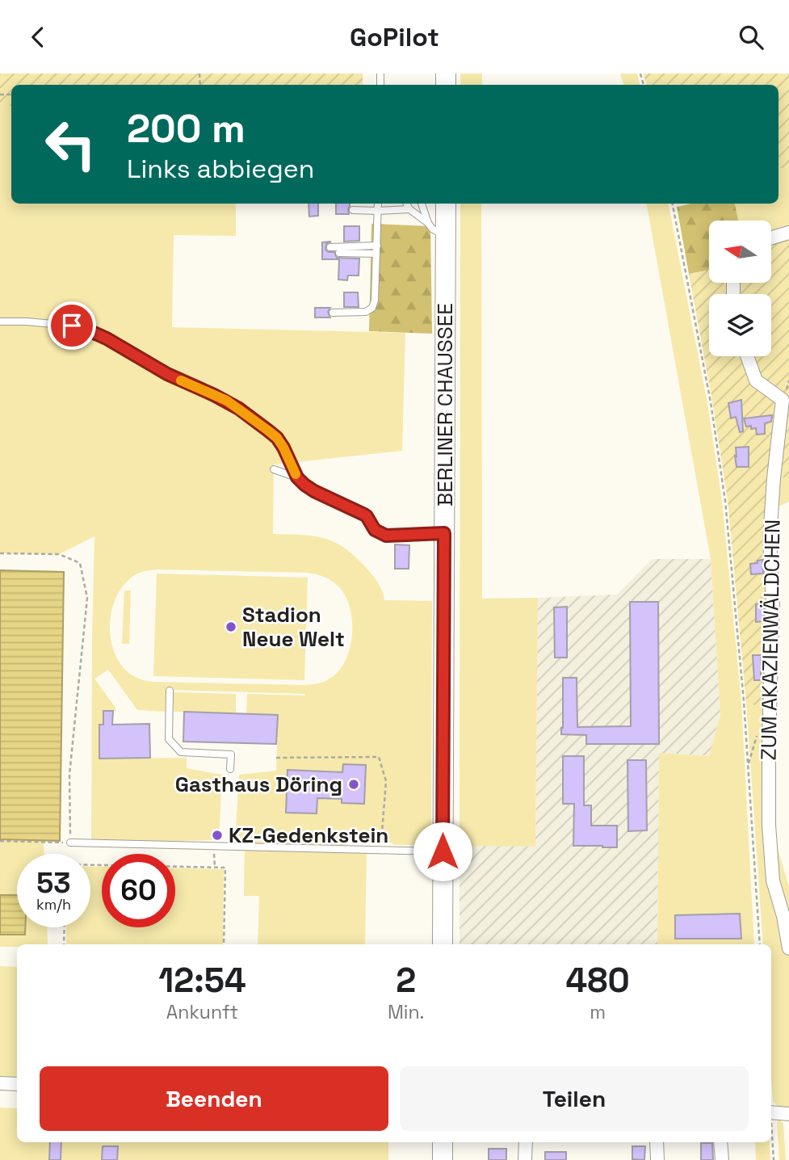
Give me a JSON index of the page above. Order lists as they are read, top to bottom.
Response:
{
  "streets": {
    "main road": ["BERLINER CHAUSSEE"],
    "street": ["ZUM AKAZIENWÄLDCHEN"]
  },
  "places": ["Stadion Neue Welt", "Gasthaus Döring", "KZ-Gedenkstein"],
  "north": "left",
  "page": {
    "header": "GoPilot",
    "turn": ["200 m", "Links abbiegen"],
    "speed": "53 km/h",
    "limit": "60",
    "eta": [
      "12:54",
      "Ankunft",
      "2",
      "Min.",
      "480",
      "m"
    ],
    "buttons": ["Beenden", "Teilen"]
  }
}
